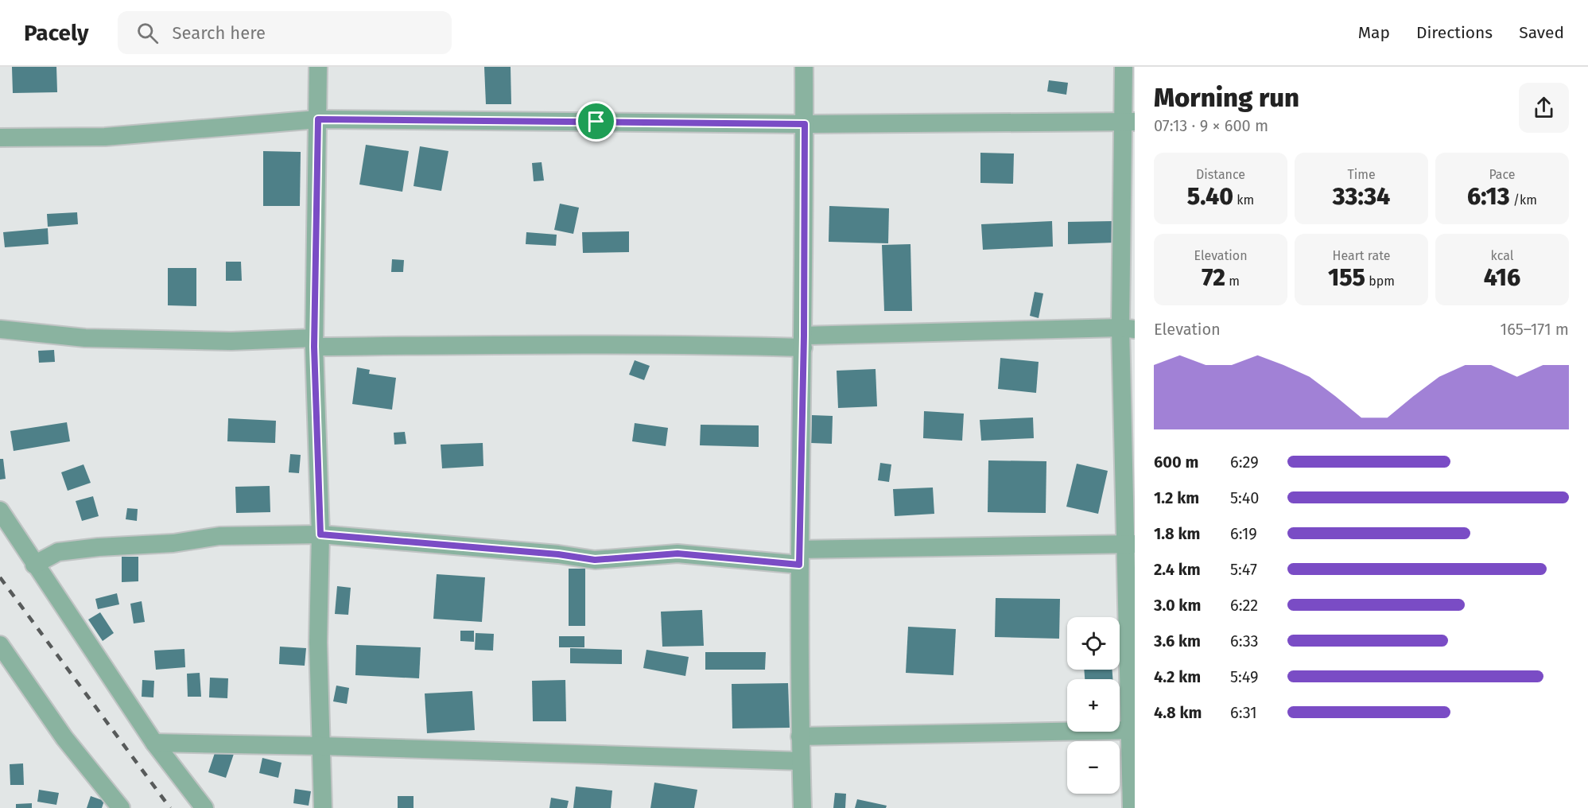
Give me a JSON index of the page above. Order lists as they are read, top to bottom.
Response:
{
  "page": {
    "header": "Pacely",
    "search": "Search here",
    "nav": ["Map", "Directions", "Saved"],
    "heading": ["Morning run", "07:13 · 9 × 600 m"],
    "stats": [
      ["Distance", "5.40 km"],
      ["Time", "33:34"],
      ["Pace", "6:13 /km"],
      ["Elevation", "72 m"],
      ["Heart rate", "155 bpm"],
      ["kcal", "416"]
    ],
    "chart": ["Elevation", "165–171 m"],
    "list": [
      {
        "name": "600 m",
        "note": "6:29"
      },
      {
        "name": "1.2 km",
        "note": "5:40"
      },
      {
        "name": "1.8 km",
        "note": "6:19"
      },
      {
        "name": "2.4 km",
        "note": "5:47"
      },
      {
        "name": "3.0 km",
        "note": "6:22"
      },
      {
        "name": "3.6 km",
        "note": "6:33"
      },
      {
        "name": "4.2 km",
        "note": "5:49"
      },
      {
        "name": "4.8 km",
        "note": "6:31"
      }
    ],
    "map_buttons": ["+", "−"]
  }
}
